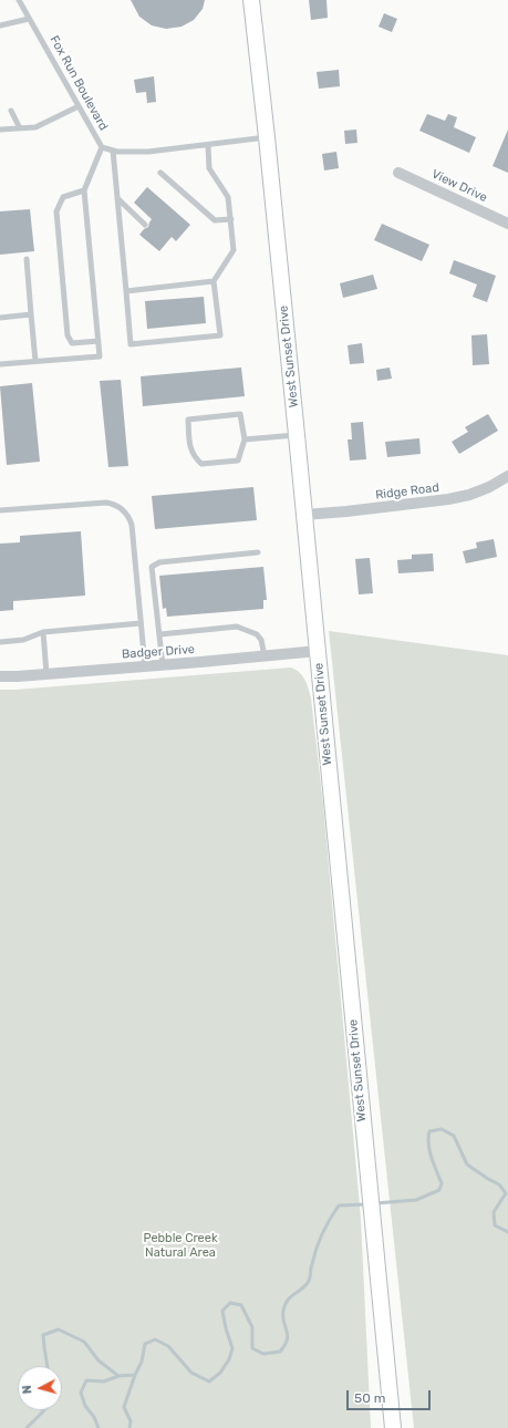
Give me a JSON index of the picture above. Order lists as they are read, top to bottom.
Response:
{
  "streets": {
    "main road": ["West Sunset Drive"],
    "street": ["View Drive", "Ridge Road", "Badger Drive"],
    "lane": ["Fox Run Boulevard"]
  },
  "crossings": [
    ["Fox Run Boulevard", "West Sunset Drive"],
    ["West Sunset Drive", "Ridge Road"],
    ["West Sunset Drive", "Badger Drive"]
  ],
  "parks": ["Pebble Creek Natural Area"],
  "scale_bar": "50 m",
  "north": "left"
}
